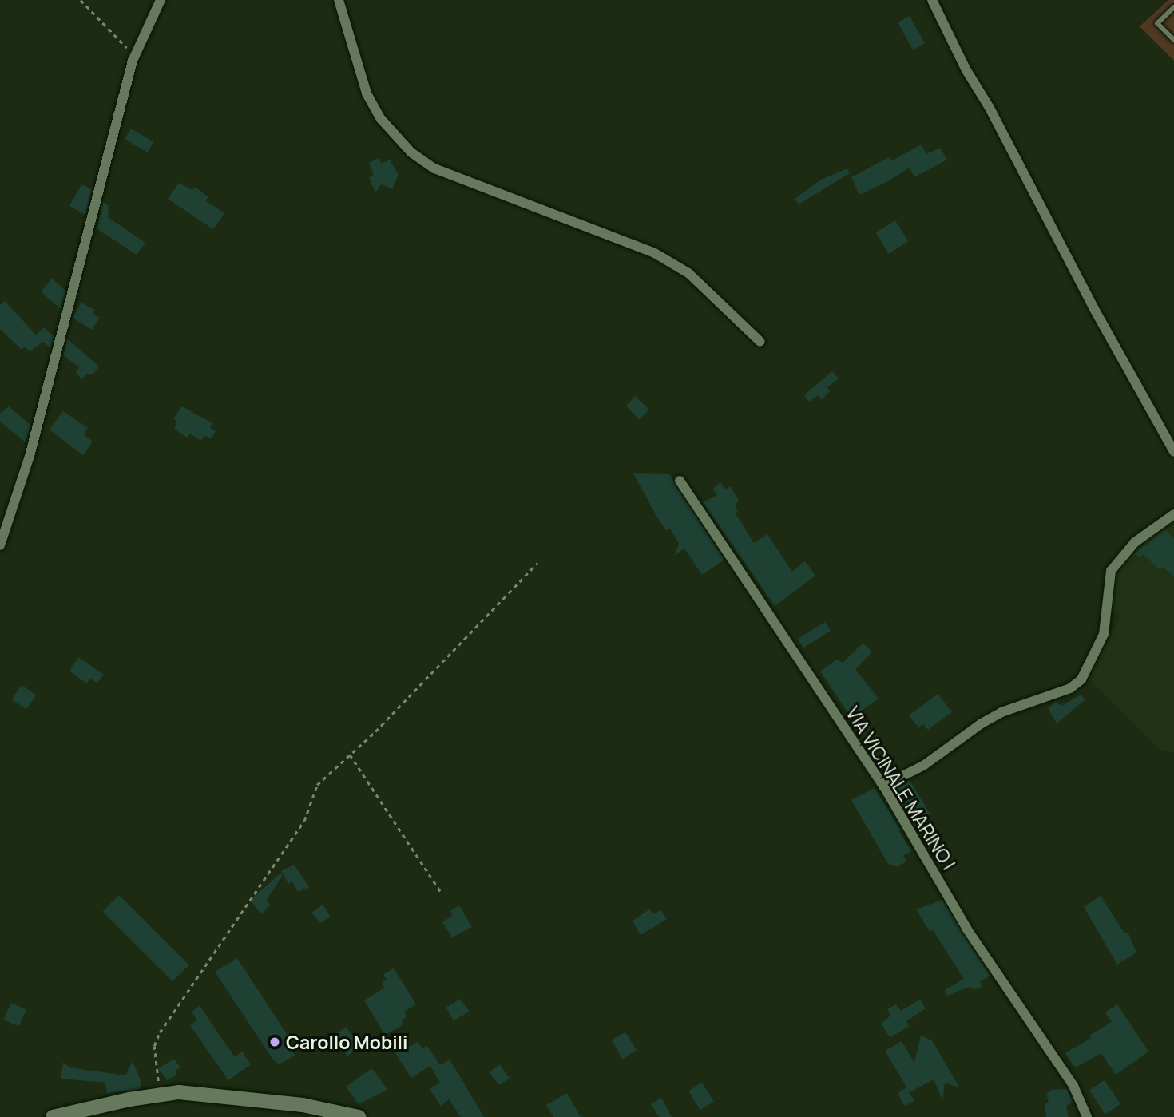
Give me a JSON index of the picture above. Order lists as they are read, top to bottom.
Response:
{
  "streets": {
    "street": ["VIA VICINALE MARINO I"]
  },
  "places": ["Carollo Mobili"]
}
